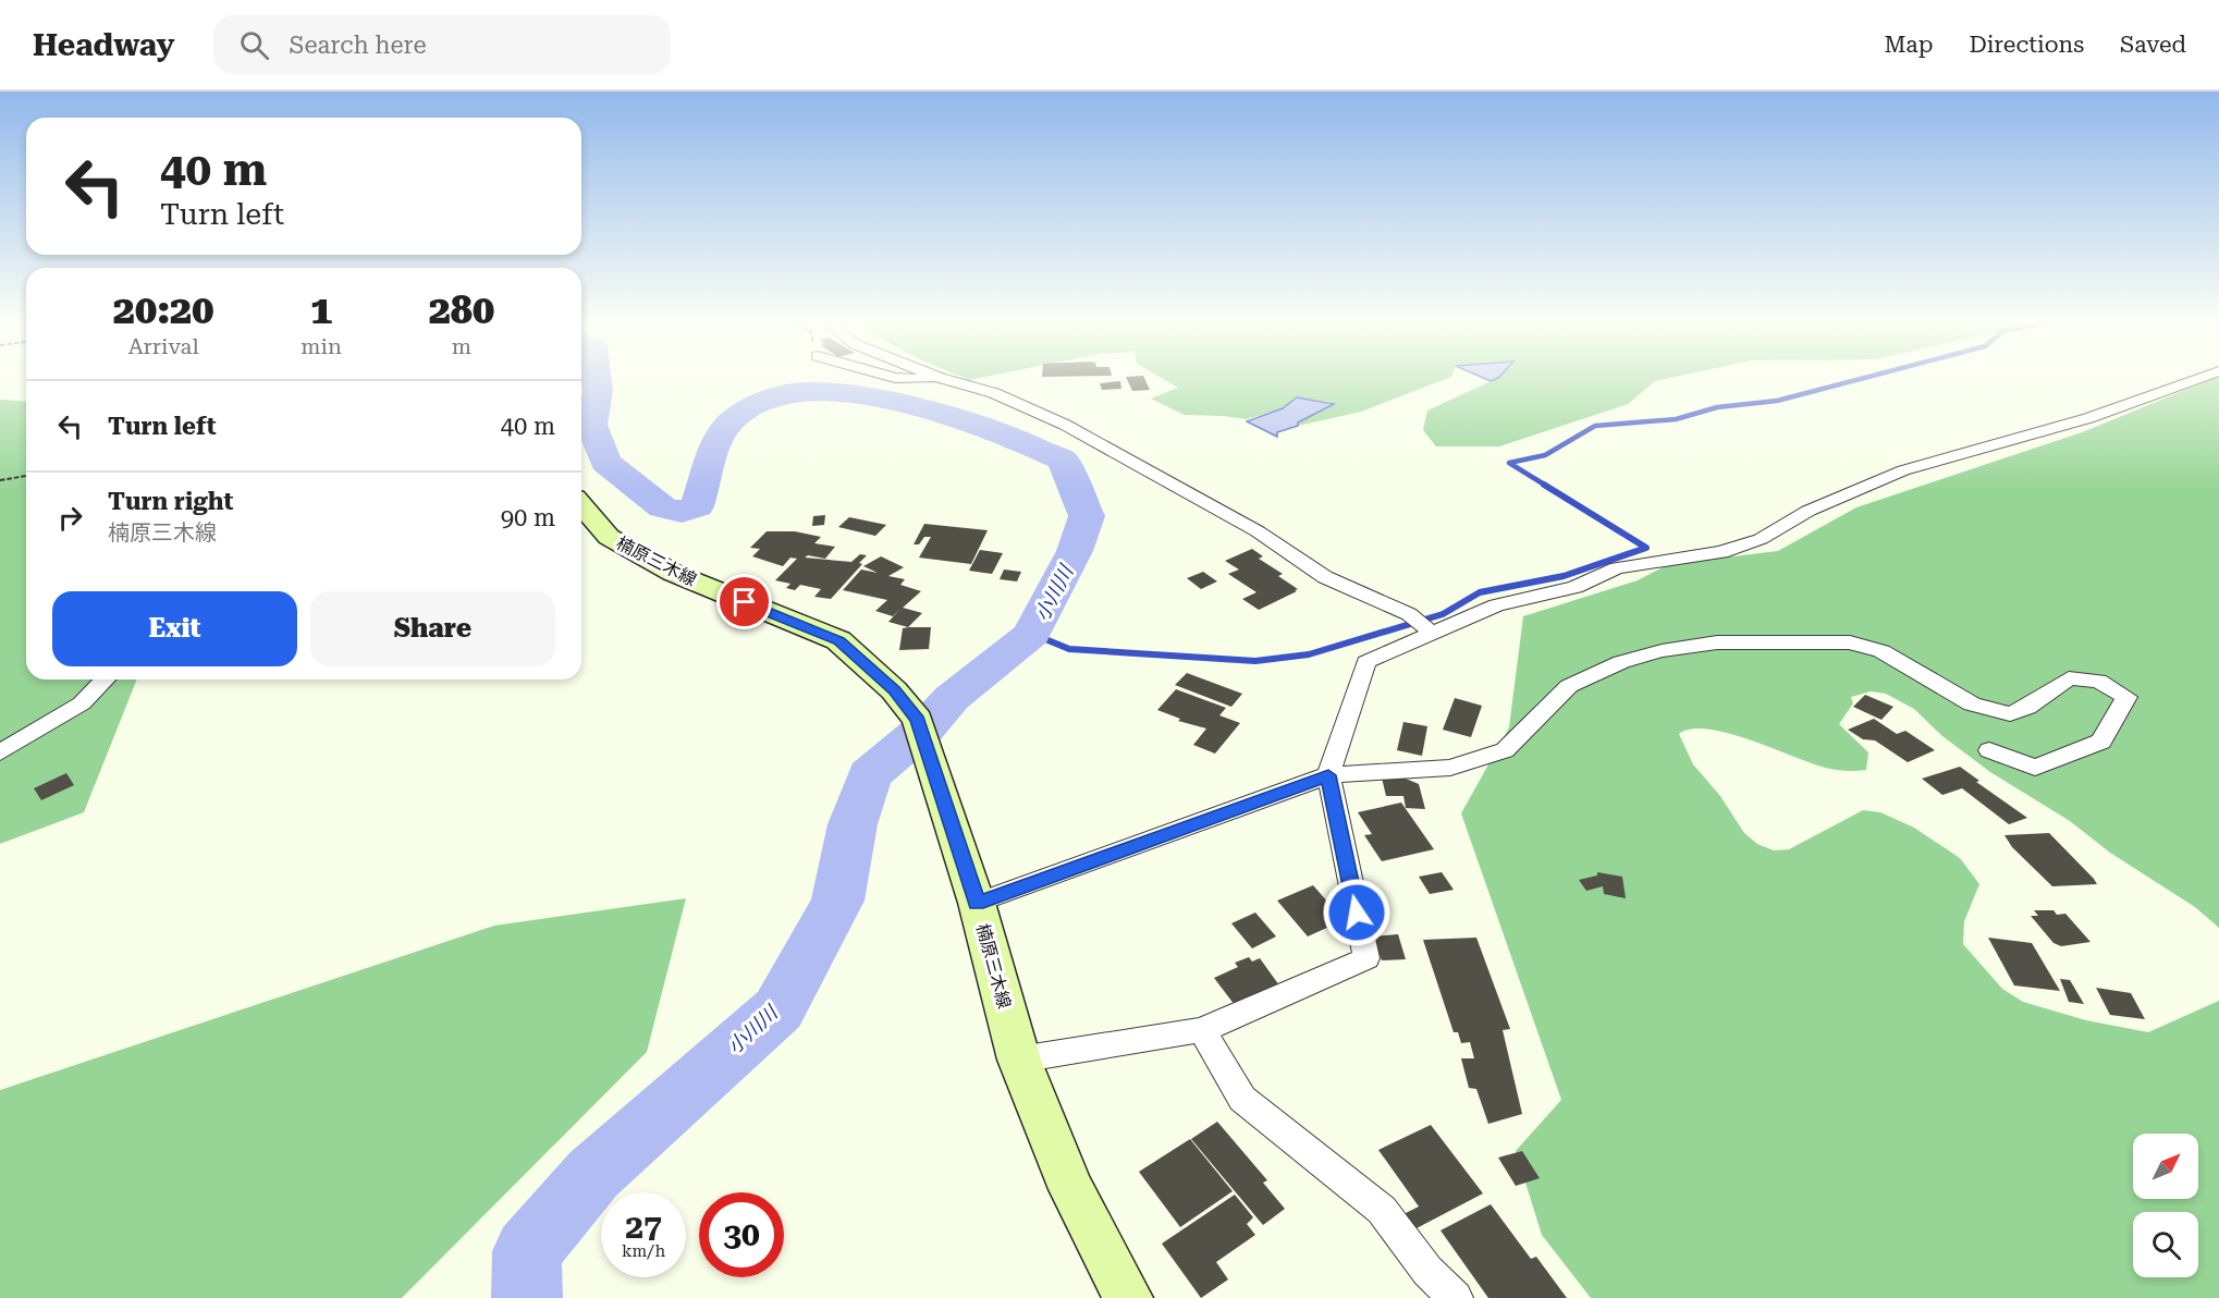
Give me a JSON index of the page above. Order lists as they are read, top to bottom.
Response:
{
  "streets": {
    "main road": ["楠原三木線"]
  },
  "water": ["小川川"],
  "north": "top right",
  "page": {
    "header": "Headway",
    "search": "Search here",
    "nav": ["Map", "Directions", "Saved"],
    "turn": ["40 m", "Turn left"],
    "eta": [
      "20:20",
      "Arrival",
      "1",
      "min",
      "280",
      "m"
    ],
    "list": [
      {
        "name": "Turn left",
        "value": "40 m"
      },
      {
        "name": "Turn right",
        "note": "楠原三木線",
        "value": "90 m"
      }
    ],
    "buttons": ["Exit", "Share"],
    "speed": "27 km/h",
    "limit": "30"
  }
}
